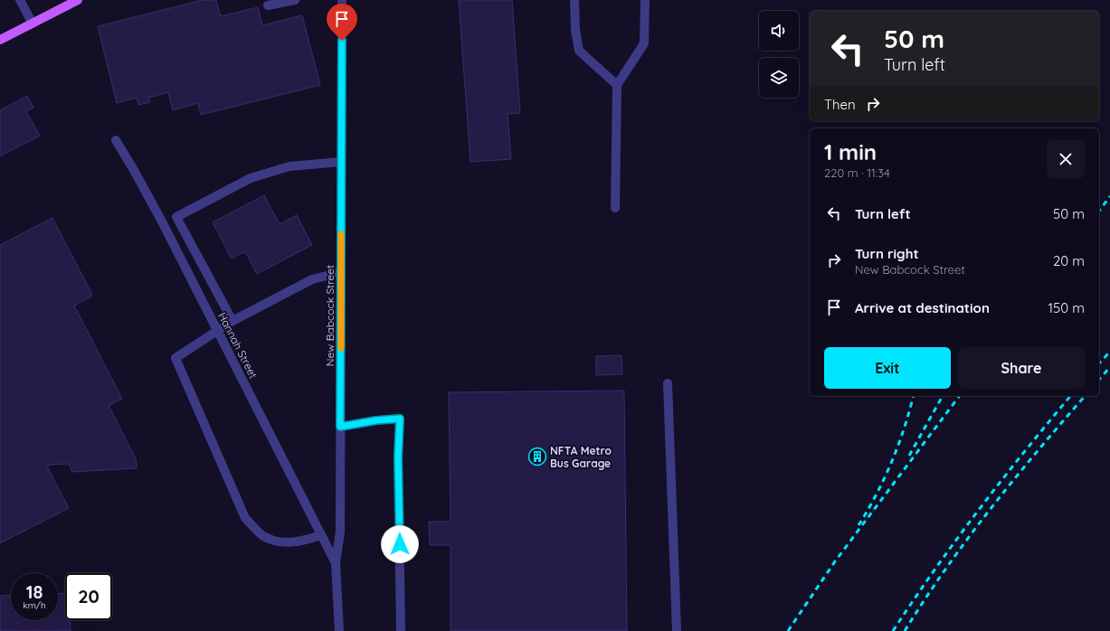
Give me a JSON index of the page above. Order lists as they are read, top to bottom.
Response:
{
  "streets": {
    "street": ["New Babcock Street", "Hannah Street"]
  },
  "crossings": [
    ["New Babcock Street", "Hannah Street"]
  ],
  "places": {
    "building": ["NFTA Metro Bus Garage"]
  },
  "page": {
    "turn": ["50 m", "Turn left"],
    "then": "Then",
    "heading": ["1 min", "220 m · 11:34"],
    "list": [
      {
        "name": "Turn left",
        "value": "50 m"
      },
      {
        "name": "Turn right",
        "note": "New Babcock Street",
        "value": "20 m"
      },
      {
        "name": "Arrive at destination",
        "value": "150 m"
      }
    ],
    "buttons": ["Exit", "Share"],
    "speed": "18 km/h",
    "limit": "20"
  }
}
